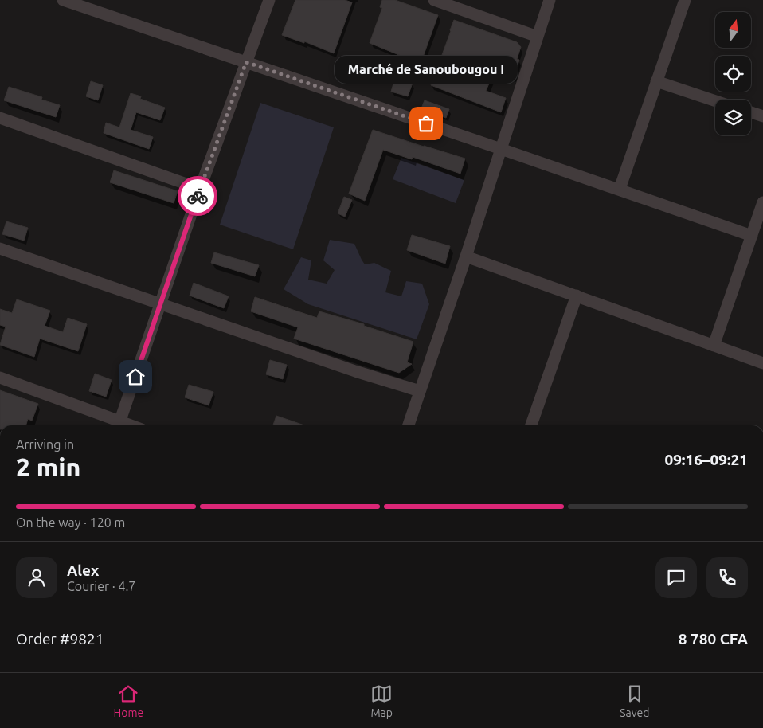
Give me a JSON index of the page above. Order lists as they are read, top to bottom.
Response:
{
  "places": ["Marché de Sanoubougou I"],
  "north": "top",
  "page": {
    "bubble": "Marché de Sanoubougou I",
    "heading": ["2 min", "Arriving in", "09:16–09:21"],
    "panel": [
      "Alex",
      "Courier · 4.7",
      "Order #9821",
      "8 780 CFA"
    ],
    "bar": "On the way · 120 m",
    "tabs": ["Home", "Map", "Saved"]
  }
}
